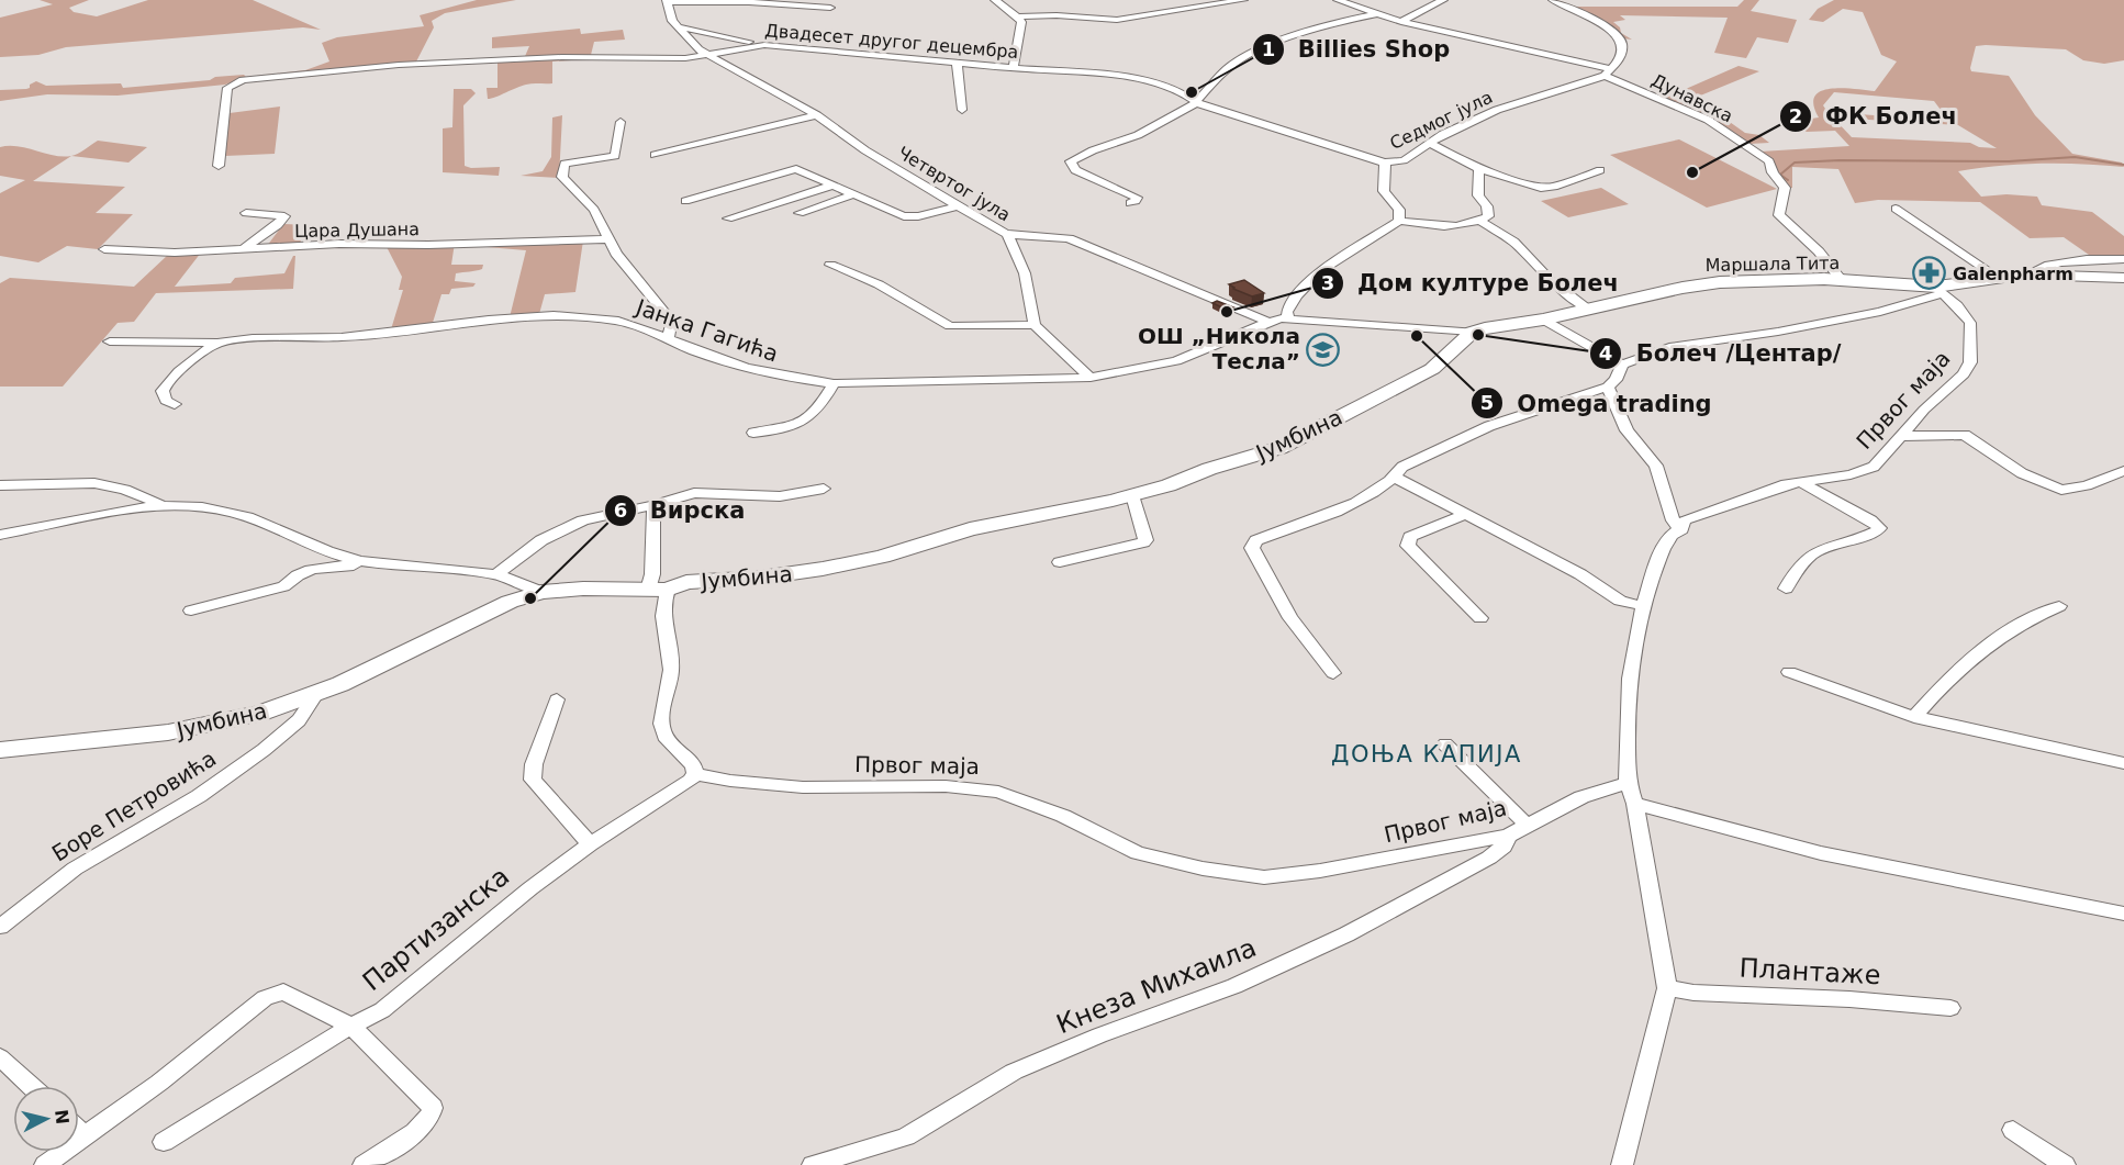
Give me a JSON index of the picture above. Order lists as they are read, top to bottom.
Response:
{
  "streets": {
    "street": [
      "Двадесет другог децембра",
      "Дунавска",
      "Седмог јула",
      "Четвртог јула",
      "Цара Душана",
      "Маршала Тита",
      "Јанка Гагића",
      "Првог маја",
      "Јумбина",
      "Боре Петровића",
      "Партизанска",
      "Плантаже",
      "Кнеза Михаила"
    ]
  },
  "crossings": [
    ["Двадесет другог децембра", "Седмог јула"],
    ["Двадесет другог децембра", "Четвртог јула"],
    ["Дунавска", "Седмог јула"],
    ["Дунавска", "Маршала Тита"],
    ["Четвртог јула", "Маршала Тита"],
    ["Четвртог јула", "Јанка Гагића"],
    ["Маршала Тита", "Јанка Гагића"],
    ["Маршала Тита", "Првог маја"],
    ["Маршала Тита", "Јумбина"],
    ["Првог маја", "Партизанска"],
    ["Првог маја", "Кнеза Михаила"],
    ["Јумбина", "Боре Петровића"]
  ],
  "districts": ["ДОЊА КАПИЈА"],
  "places": {
    "other": [
      "Billies Shop",
      "ФК Болеч",
      "Дом културе Болеч",
      "Болеч /Центар/",
      "Omega trading",
      "Вирска"
    ],
    "pharmacy": ["Galenpharm"],
    "school or university": ["ОШ „Никола Тесла”"]
  },
  "north": "right"
}
